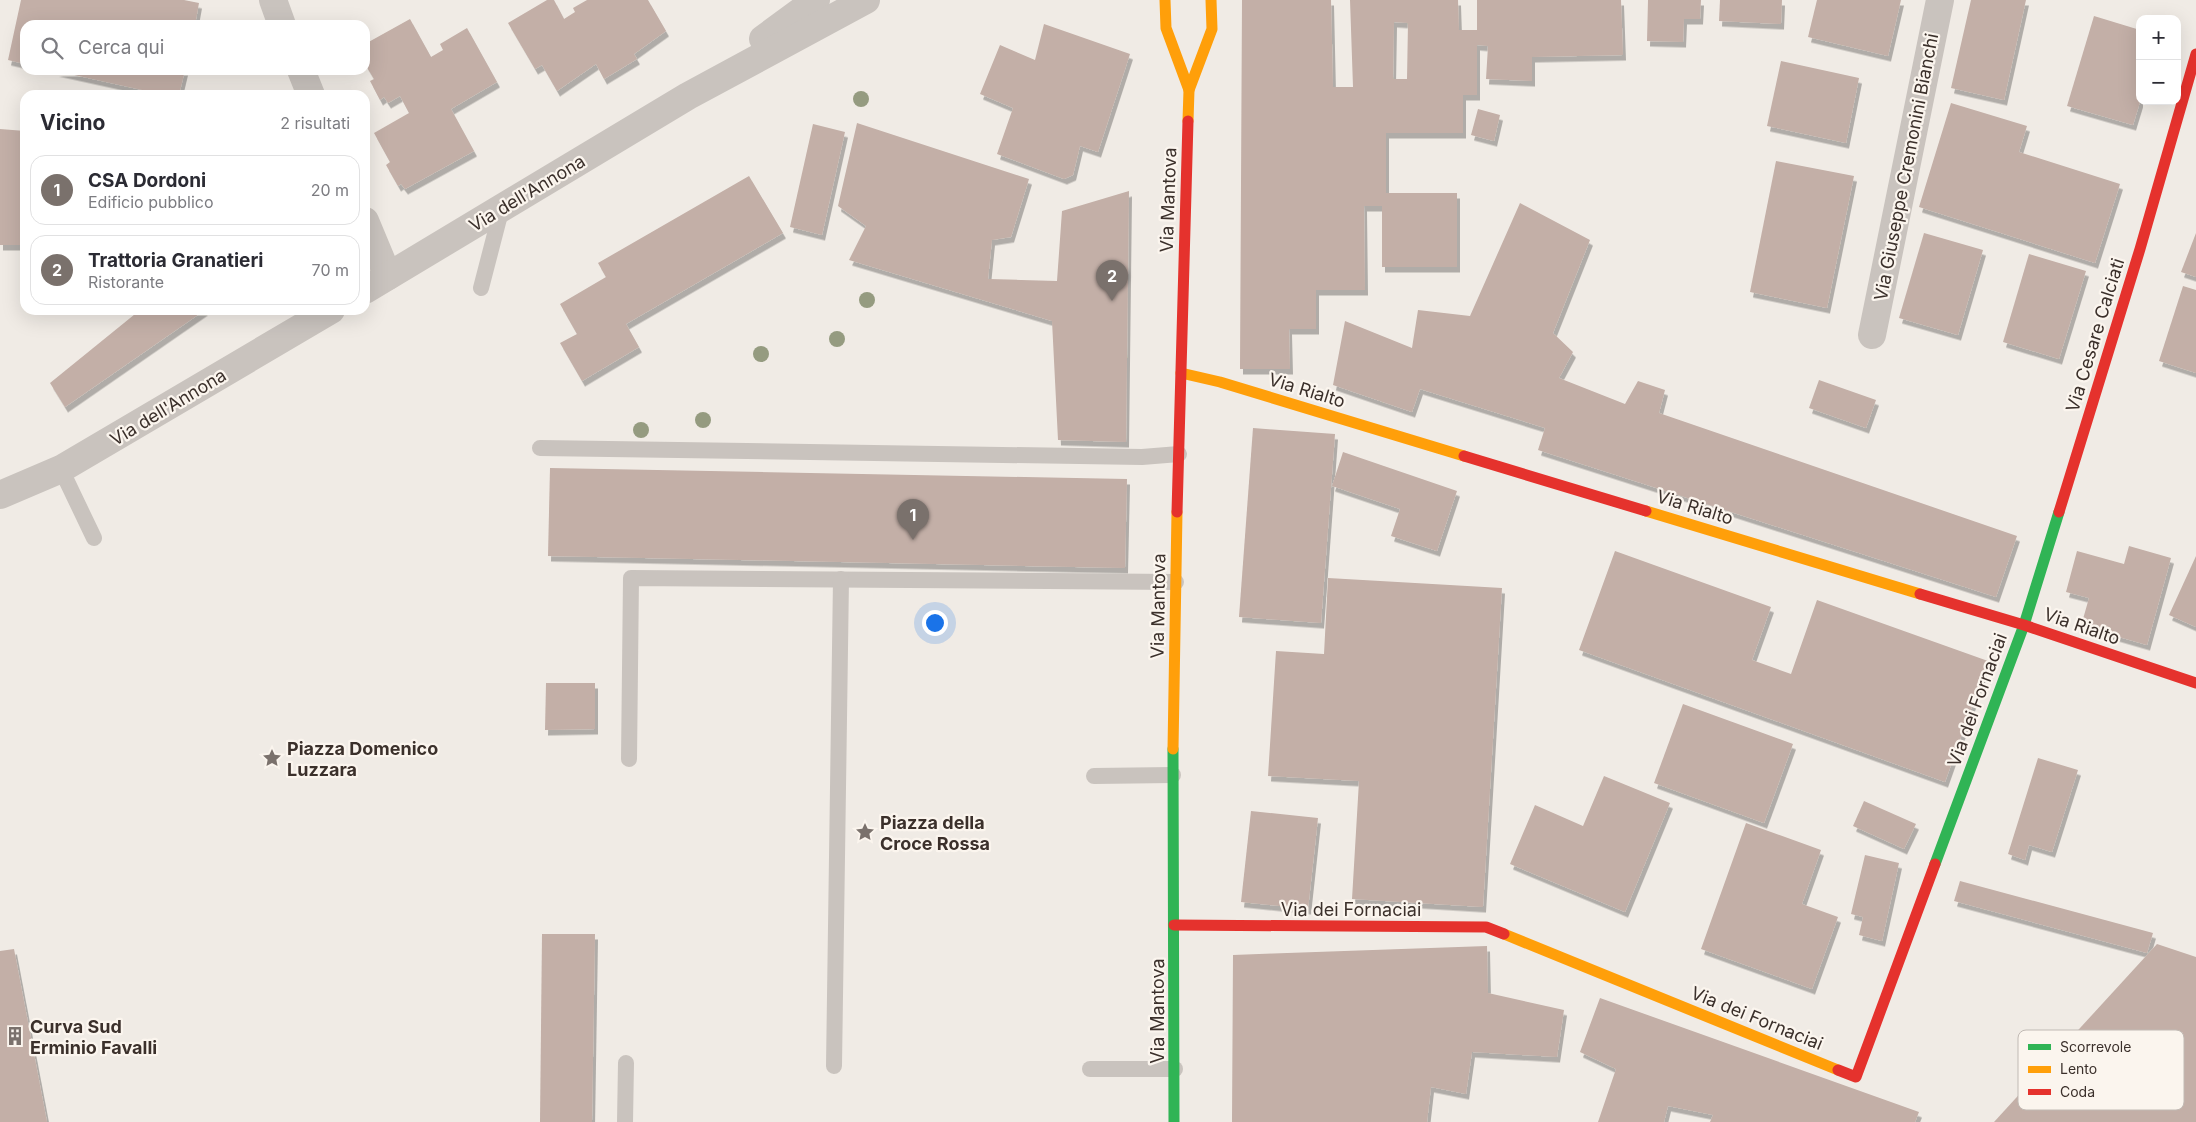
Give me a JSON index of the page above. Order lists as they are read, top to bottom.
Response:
{
  "streets": {
    "street": [
      "Via Giuseppe Cremonini Bianchi",
      "Via dell'Annona",
      "Via Mantova",
      "Via Cesare Calciati",
      "Via Rialto",
      "Via dei Fornaciai"
    ]
  },
  "crossings": [
    ["Via Mantova", "Via Rialto"],
    ["Via Mantova", "Via dei Fornaciai"],
    ["Via Cesare Calciati", "Via Rialto"],
    ["Via Cesare Calciati", "Via dei Fornaciai"],
    ["Via Rialto", "Via dei Fornaciai"]
  ],
  "places": {
    "place": ["Piazza Domenico Luzzara", "Piazza della Croce Rossa"],
    "building": ["Curva Sud Erminio Favalli"]
  },
  "legend": ["Scorrevole", "Lento", "Coda"],
  "page": {
    "map_buttons": ["+", "−"],
    "search": "Cerca qui",
    "heading": ["Vicino", "2 risultati"],
    "list": [
      {
        "mark": "1",
        "name": "CSA Dordoni",
        "note": "Edificio pubblico",
        "value": "20 m"
      },
      {
        "mark": "2",
        "name": "Trattoria Granatieri",
        "note": "Ristorante",
        "value": "70 m"
      }
    ],
    "pins": ["2", "1"]
  }
}
